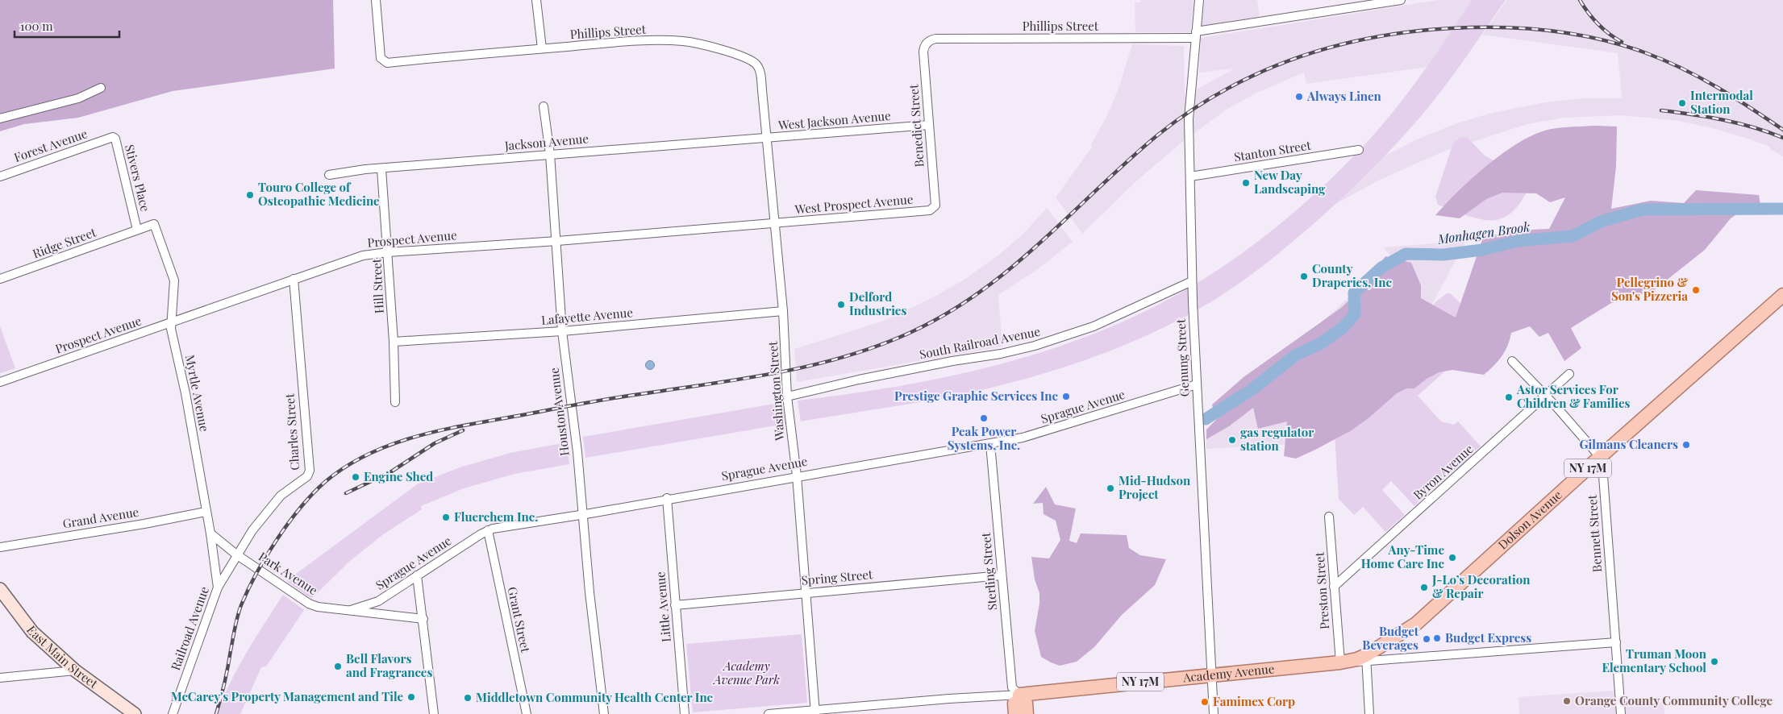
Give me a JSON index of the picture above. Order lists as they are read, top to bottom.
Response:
{
  "streets": {
    "main road": [
      "NY 17M",
      "Dolson Avenue",
      "East Main Street",
      "Academy Avenue"
    ],
    "street": [
      "Phillips Street",
      "West Jackson Avenue",
      "Benedict Street",
      "Jackson Avenue",
      "Forest Avenue",
      "Stanton Street",
      "Stivers Place",
      "West Prospect Avenue",
      "Prospect Avenue",
      "Ridge Street",
      "Hill Street",
      "Lafayette Avenue",
      "South Railroad Avenue",
      "Genung Street",
      "Washington Street",
      "Myrtle Avenue",
      "Sprague Avenue",
      "Houston Avenue",
      "Charles Street",
      "Byron Avenue",
      "Grand Avenue",
      "Bennett Street",
      "Sterling Street",
      "Park Avenue",
      "Spring Street",
      "Preston Street",
      "Little Avenue",
      "Grant Street",
      "Railroad Avenue"
    ]
  },
  "crossings": [
    ["Phillips Street", "West Jackson Avenue"],
    ["Phillips Street", "Benedict Street"],
    ["Phillips Street", "Jackson Avenue"],
    ["Phillips Street", "Genung Street"],
    ["Phillips Street", "Washington Street"],
    ["West Jackson Avenue", "Benedict Street"],
    ["West Jackson Avenue", "Jackson Avenue"],
    ["West Jackson Avenue", "Washington Street"],
    ["Benedict Street", "West Prospect Avenue"],
    ["Jackson Avenue", "Hill Street"],
    ["Jackson Avenue", "Washington Street"],
    ["Jackson Avenue", "Houston Avenue"],
    ["Forest Avenue", "Stivers Place"],
    ["Stanton Street", "Genung Street"],
    ["Stivers Place", "Ridge Street"],
    ["Stivers Place", "Myrtle Avenue"],
    ["West Prospect Avenue", "Prospect Avenue"],
    ["West Prospect Avenue", "Washington Street"],
    ["Prospect Avenue", "Hill Street"],
    ["Prospect Avenue", "Washington Street"],
    ["Prospect Avenue", "Myrtle Avenue"],
    ["Prospect Avenue", "Houston Avenue"],
    ["Prospect Avenue", "Charles Street"],
    ["Ridge Street", "Myrtle Avenue"],
    ["Hill Street", "Lafayette Avenue"],
    ["Lafayette Avenue", "Washington Street"],
    ["Lafayette Avenue", "Houston Avenue"],
    ["South Railroad Avenue", "Genung Street"],
    ["South Railroad Avenue", "Washington Street"],
    ["Genung Street", "Sprague Avenue"],
    ["Genung Street", "Academy Avenue"],
    ["Washington Street", "Sprague Avenue"],
    ["Washington Street", "Spring Street"],
    ["Washington Street", "Academy Avenue"],
    ["Myrtle Avenue", "Grand Avenue"],
    ["Myrtle Avenue", "Railroad Avenue"],
    ["Sprague Avenue", "Houston Avenue"],
    ["Sprague Avenue", "Sterling Street"],
    ["Sprague Avenue", "Park Avenue"],
    ["Sprague Avenue", "Little Avenue"],
    ["Sprague Avenue", "Grant Street"],
    ["Charles Street", "Park Avenue"],
    ["Charles Street", "Railroad Avenue"],
    ["Byron Avenue", "Preston Street"],
    ["Dolson Avenue", "Bennett Street"],
    ["Dolson Avenue", "Preston Street"],
    ["Dolson Avenue", "Academy Avenue"],
    ["Sterling Street", "Spring Street"],
    ["Sterling Street", "Academy Avenue"],
    ["Park Avenue", "Railroad Avenue"],
    ["Spring Street", "Little Avenue"],
    ["Preston Street", "Academy Avenue"]
  ],
  "water": ["Monhagen Brook"],
  "parks": ["Academy Avenue Park"],
  "places": [
    "Always Linen",
    "Intermodal Station",
    "New Day Landscaping",
    "Touro College of Osteopathic Medicine",
    "County Draperies, Inc",
    "Pellegrino & Son's Pizzeria",
    "Delford Industries",
    "Prestige Graphic Services Inc",
    "Astor Services For Children & Families",
    "Peak Power Systems, Inc.",
    "gas regulator station",
    "Gilmans Cleaners",
    "Engine Shed",
    "Mid-Hudson Project",
    "Fluerchem Inc.",
    "Any-Time Home Care Inc",
    "J-Lo’s Decoration & Repair",
    "Budget Express",
    "Budget Beverages",
    "Truman Moon Elementary School",
    "Bell Flavors and Fragrances",
    "McCarey's Property Management and Tile",
    "Middletown Community Health Center Inc",
    "Orange County Community College",
    "Famimex Corp"
  ],
  "scale_bar": "100 m"
}
